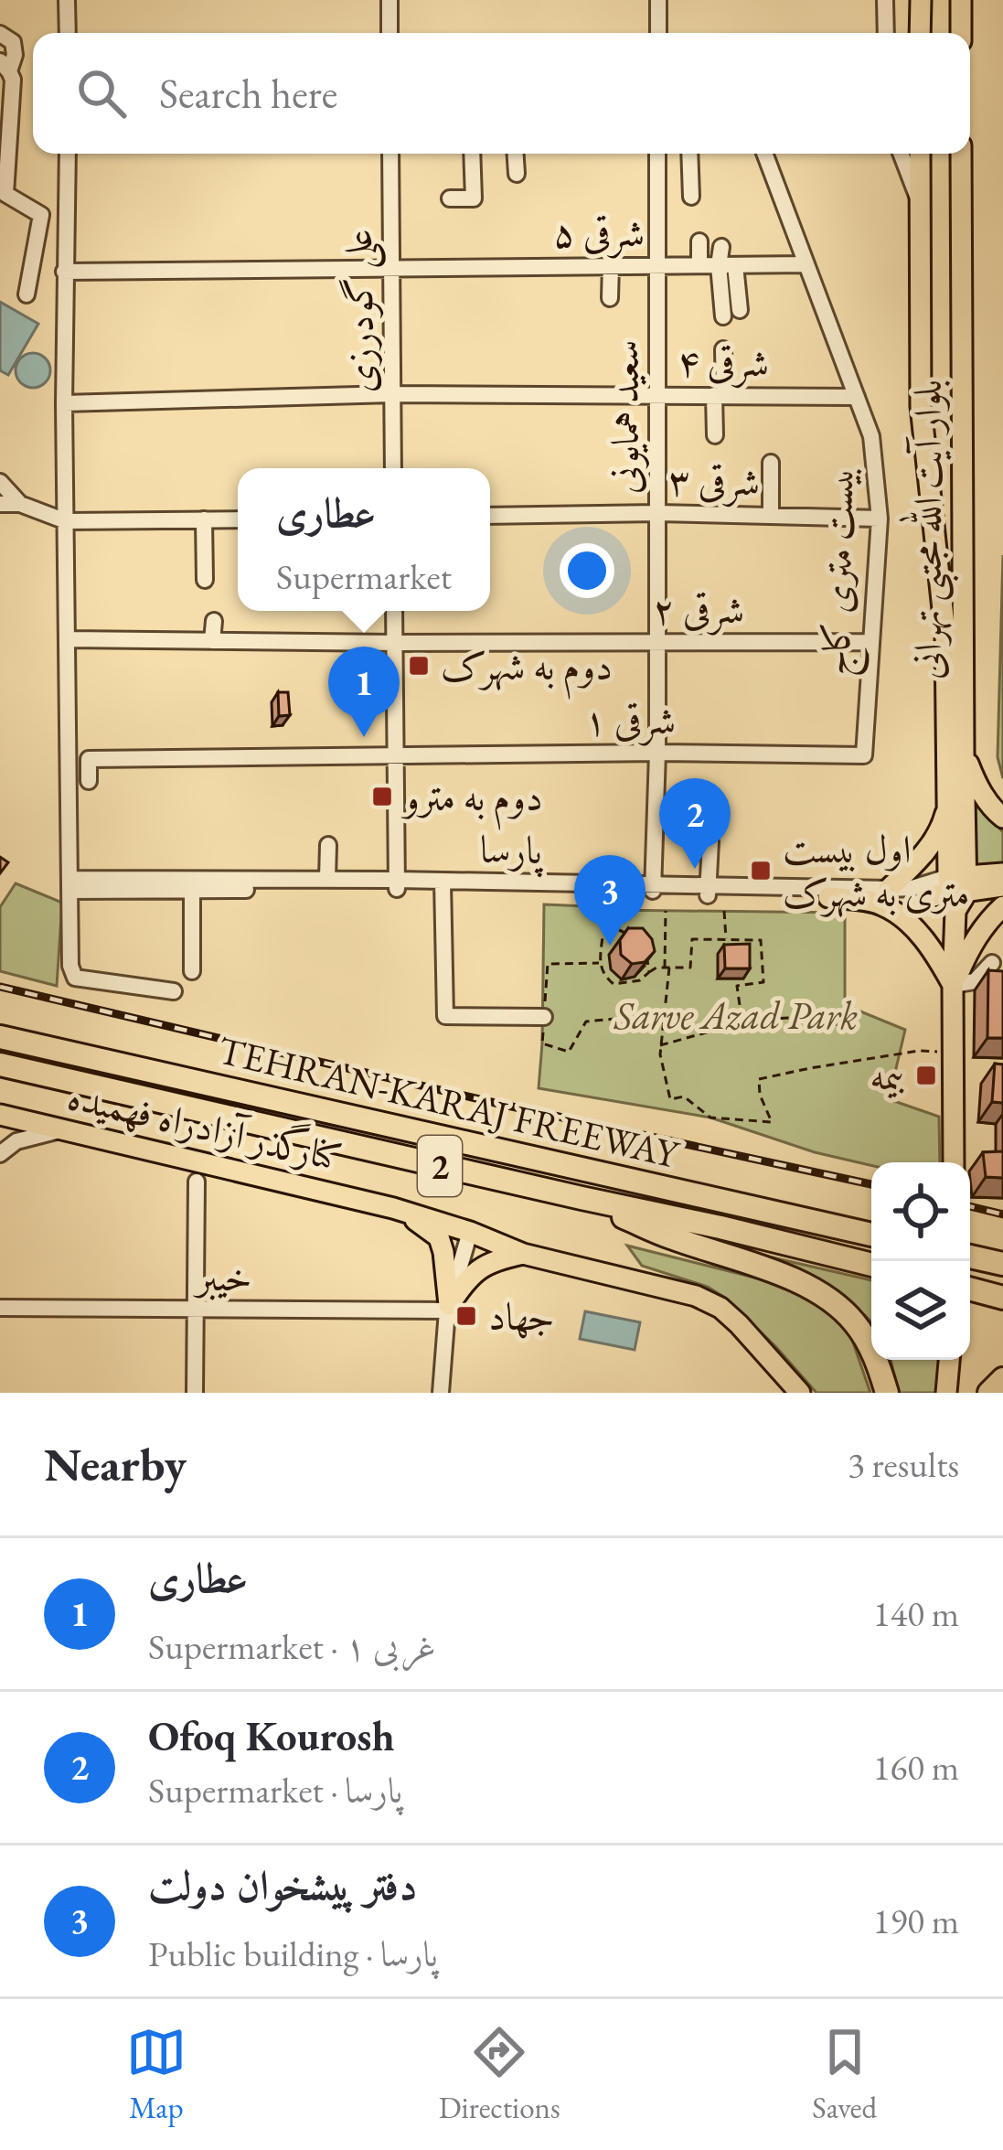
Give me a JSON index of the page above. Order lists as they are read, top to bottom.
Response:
{
  "streets": {
    "highway": ["TEHRAN-KARAJ FREEWAY", "2"],
    "main road": ["بلوار آیت الله مجتبی تهرانی", "کنارگذر آزادراه فهمیده"],
    "street": [
      "۵ شرقی",
      "علی گودرزی",
      "۴ شرقی",
      "سعید همایونی",
      "۳ شرقی",
      "بیست متری کاج",
      "۲ شرقی",
      "۱ شرقی",
      "پارسا",
      "خیبر"
    ]
  },
  "crossings": [
    ["۵ شرقی", "علی گودرزی"],
    ["۵ شرقی", "سعید همایونی"],
    ["۵ شرقی", "بیست متری کاج"],
    ["علی گودرزی", "۴ شرقی"],
    ["۴ شرقی", "سعید همایونی"],
    ["۴ شرقی", "بیست متری کاج"],
    ["سعید همایونی", "۳ شرقی"],
    ["سعید همایونی", "۲ شرقی"],
    ["سعید همایونی", "۱ شرقی"],
    ["سعید همایونی", "پارسا"],
    ["۳ شرقی", "بیست متری کاج"],
    ["بلوار آیت الله مجتبی تهرانی", "پارسا"],
    ["بیست متری کاج", "۲ شرقی"],
    ["بیست متری کاج", "۱ شرقی"]
  ],
  "parks": ["Sarve Azad Park"],
  "places": {
    "transit": [
      "دوم به شهرک",
      "دوم به مترو",
      "اول بیست متری به شهرک",
      "بیمه",
      "جهاد"
    ]
  },
  "page": {
    "search": "Search here",
    "popup": ["عطاری", "Supermarket"],
    "pins": ["1", "2", "3"],
    "heading": ["Nearby", "3 results"],
    "list": [
      {
        "mark": "1",
        "name": "عطاری",
        "note": "Supermarket · ۱ غربی",
        "value": "140 m"
      },
      {
        "mark": "2",
        "name": "Ofoq Kourosh",
        "note": "Supermarket · پارسا",
        "value": "160 m"
      },
      {
        "mark": "3",
        "name": "دفتر پیشخوان دولت",
        "note": "Public building · پارسا",
        "value": "190 m"
      }
    ],
    "nav": ["Map", "Directions", "Saved"]
  }
}
